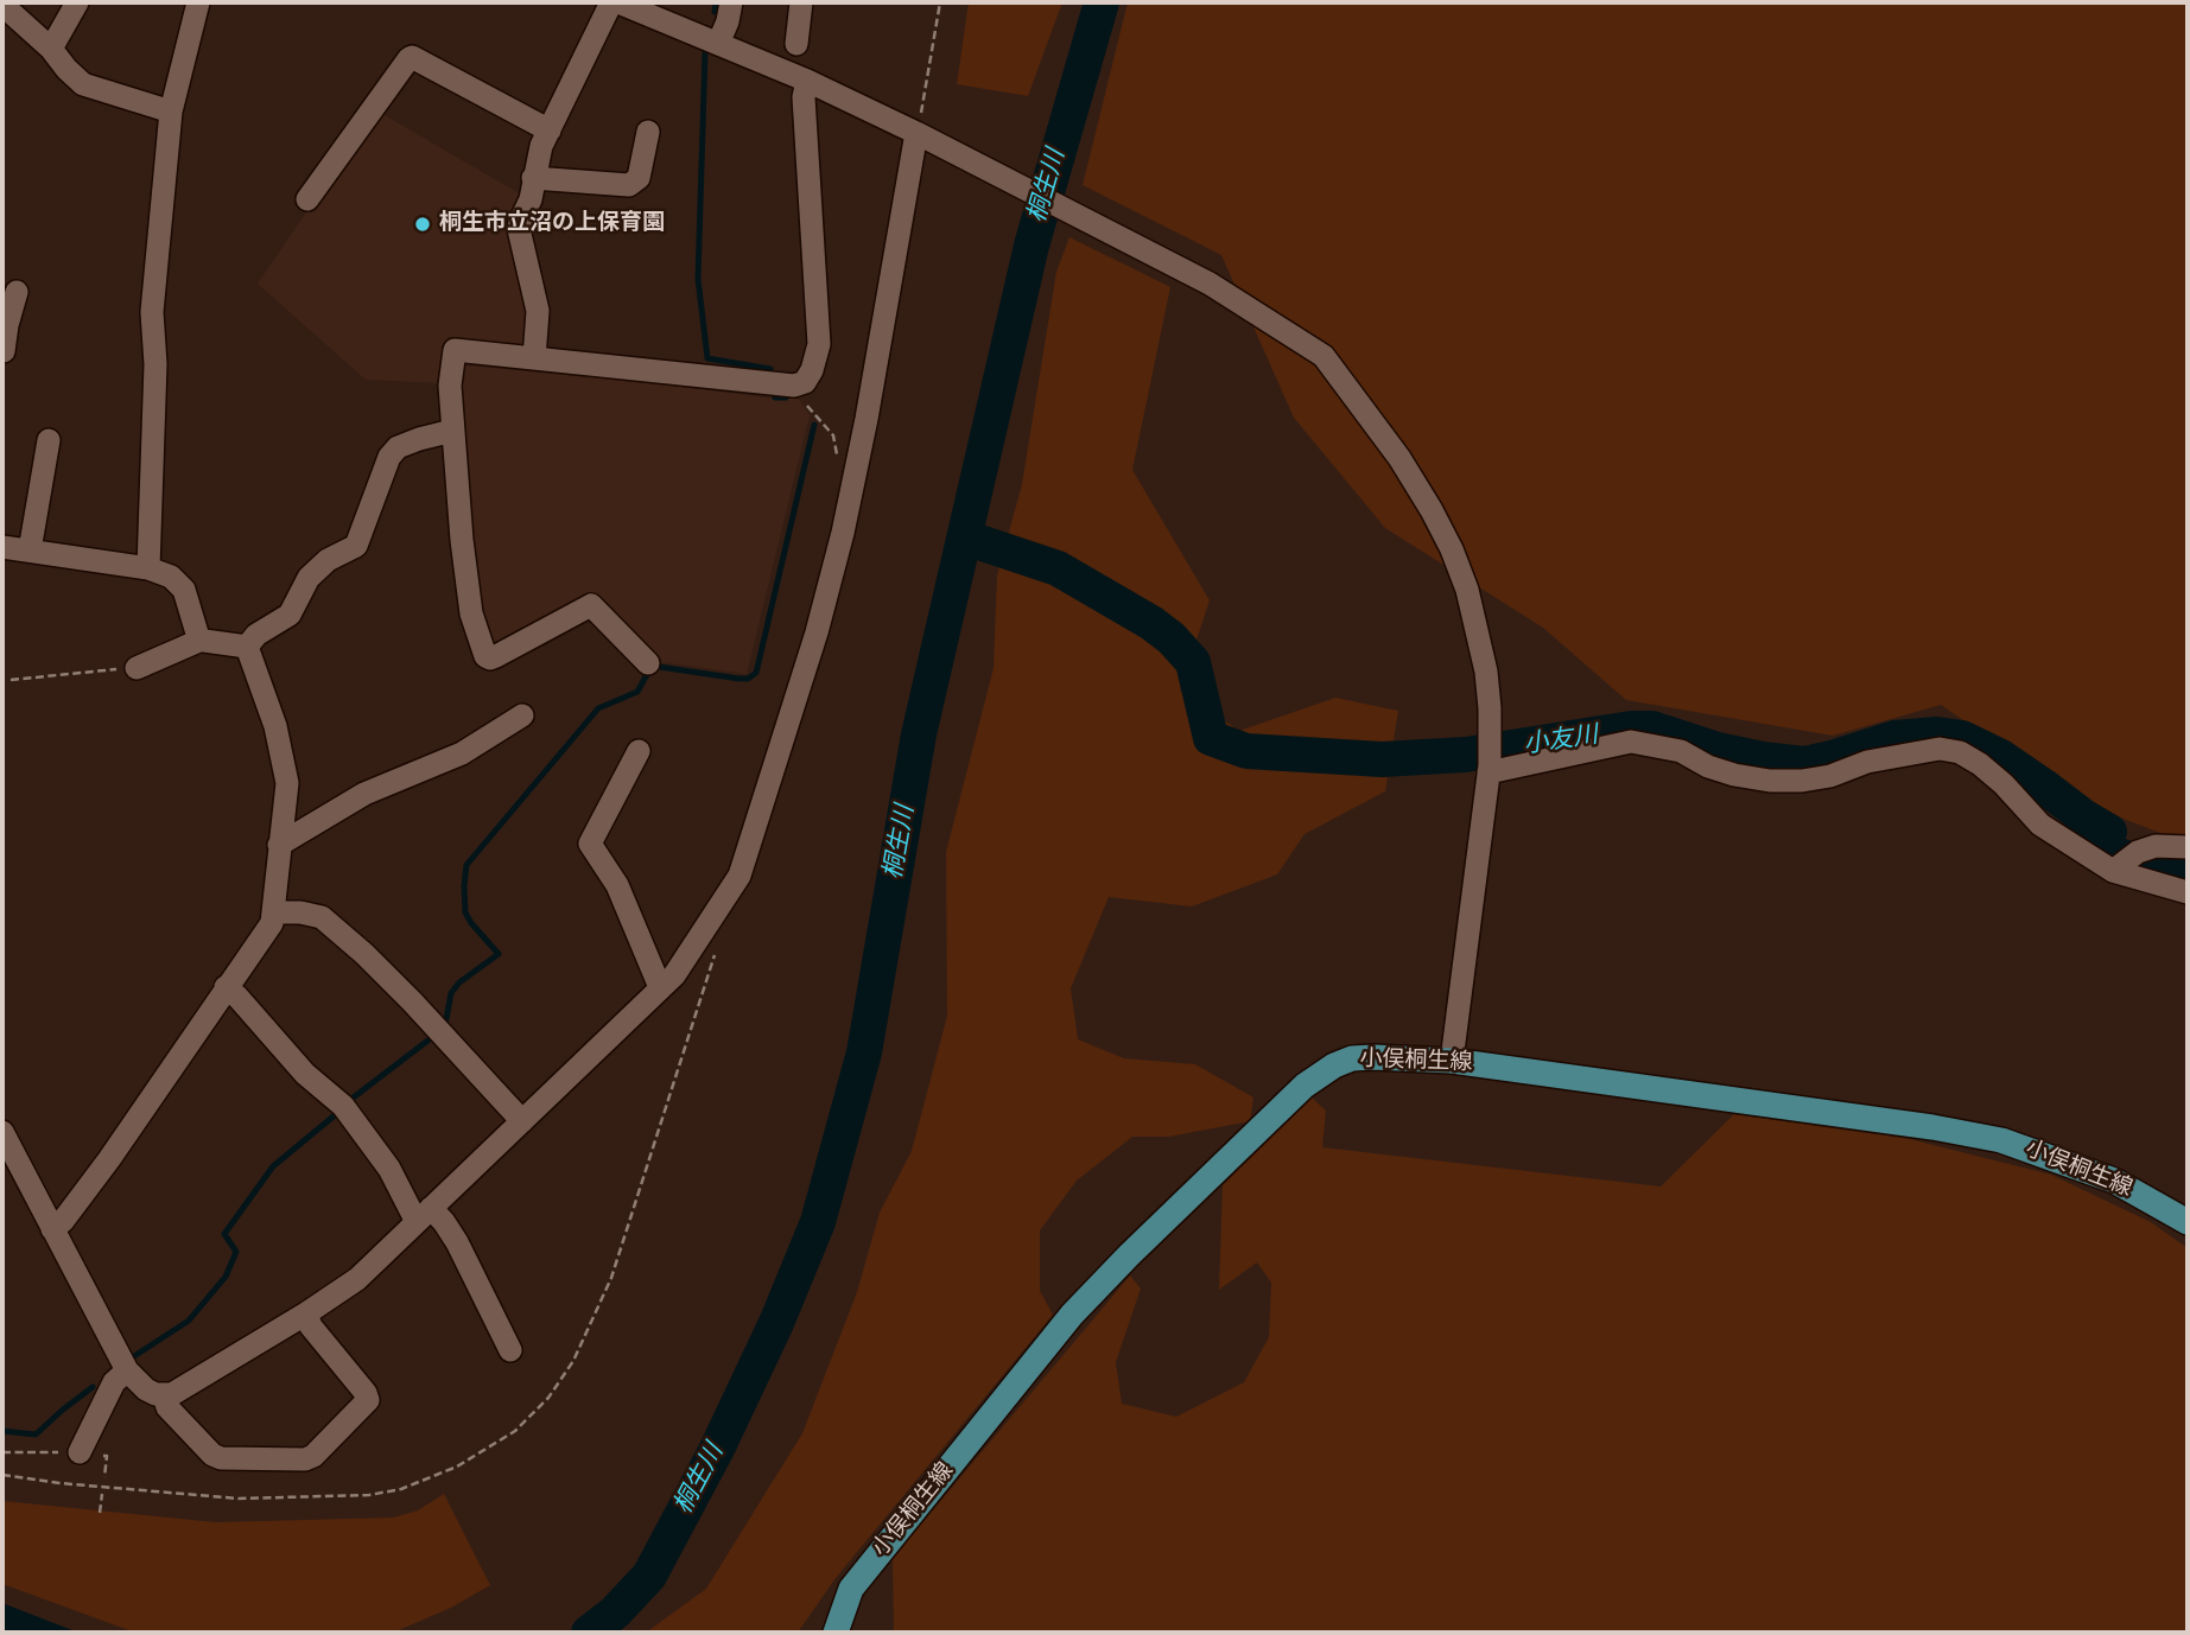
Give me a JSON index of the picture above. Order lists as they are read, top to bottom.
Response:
{
  "streets": {
    "main road": ["小俣桐生線"]
  },
  "water": ["桐生川", "小友川"],
  "places": ["桐生市立沼の上保育園"]
}
